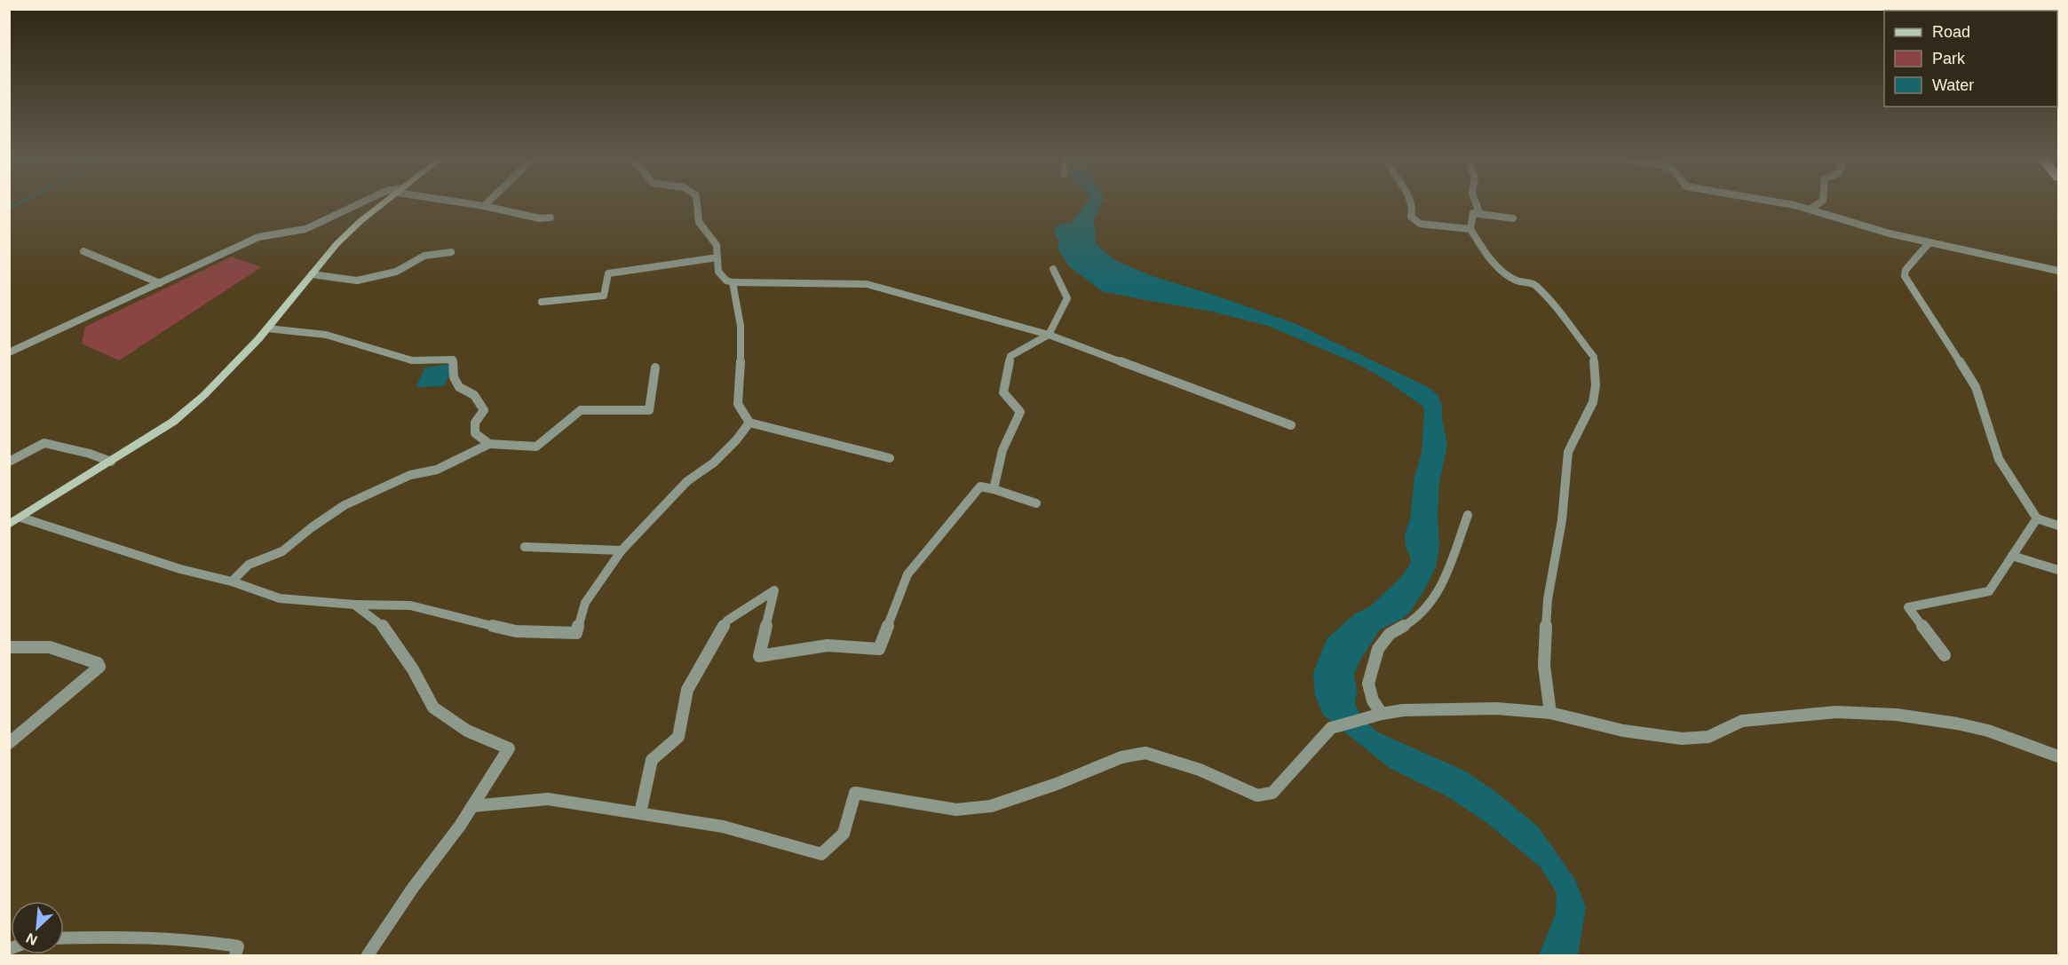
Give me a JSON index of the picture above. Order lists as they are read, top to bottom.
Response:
{
  "legend": ["Road", "Park", "Water"],
  "north": "bottom left"
}
